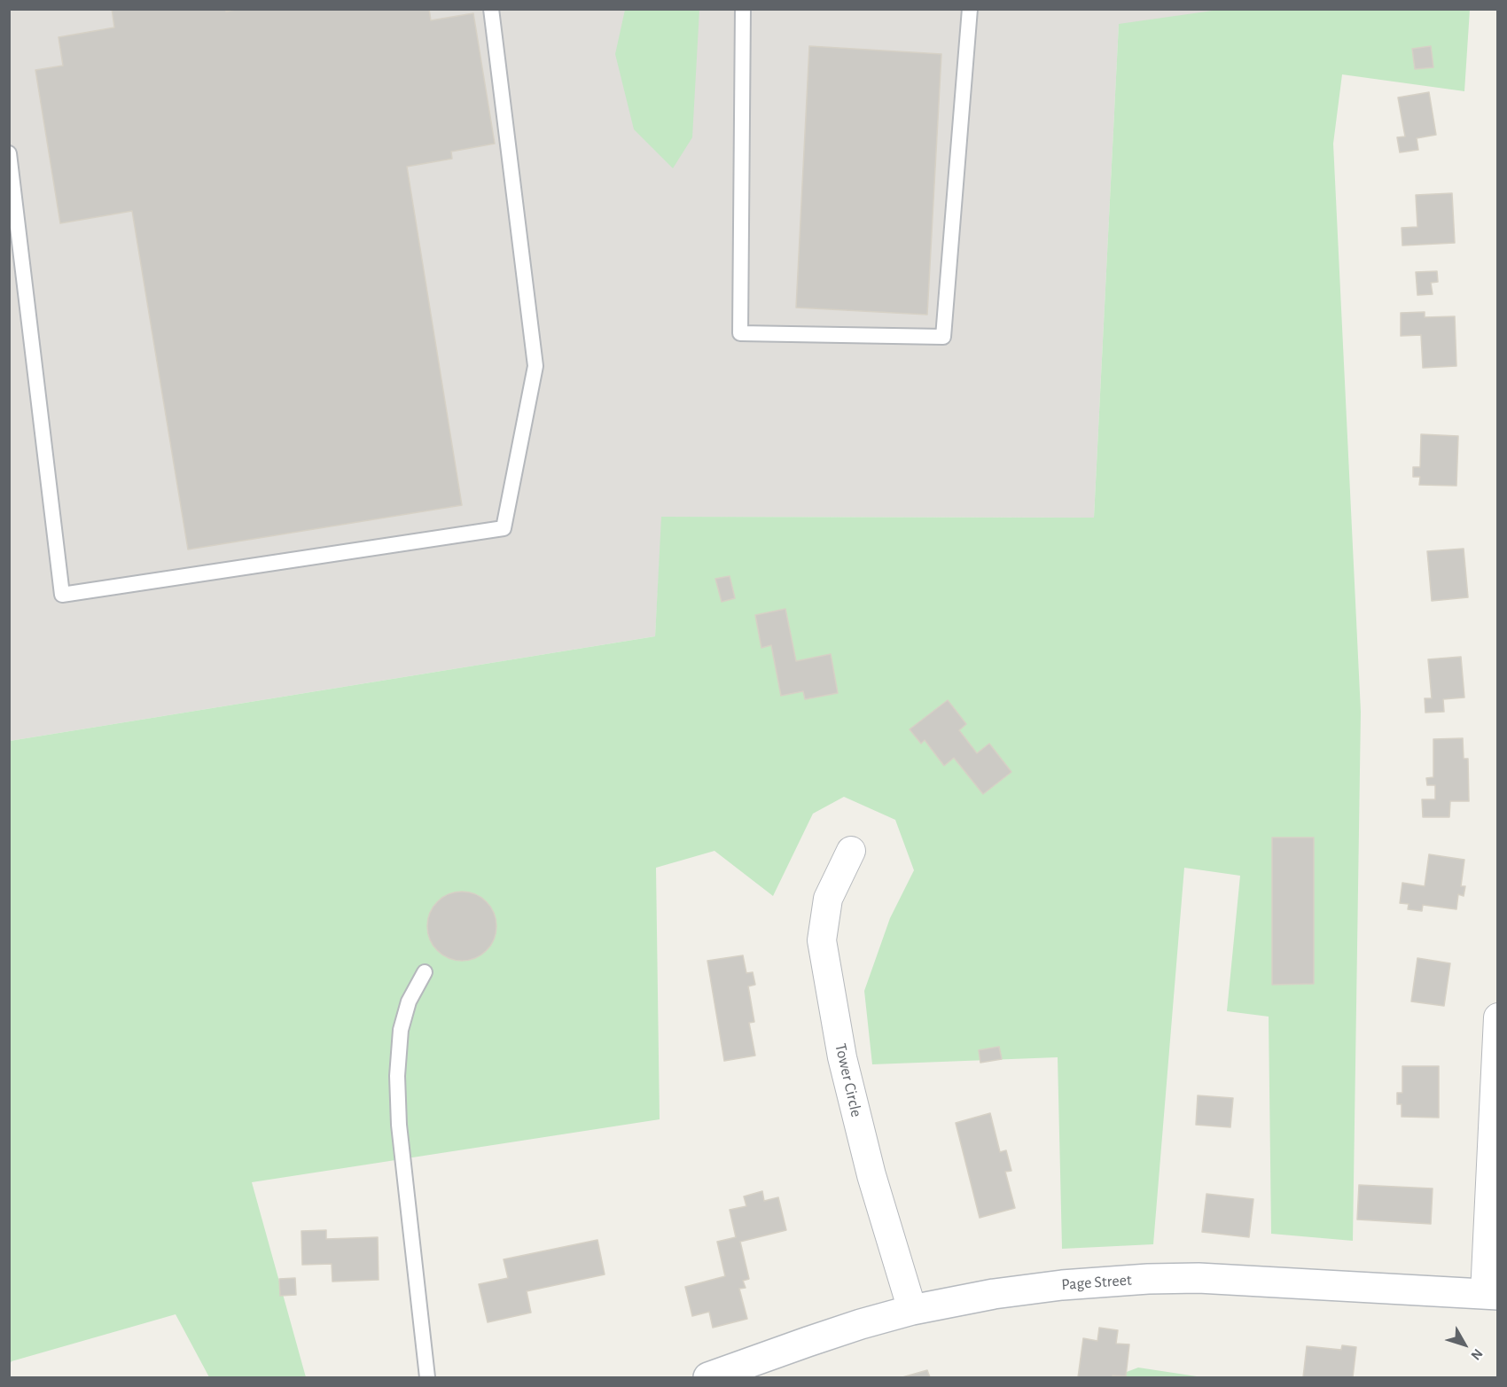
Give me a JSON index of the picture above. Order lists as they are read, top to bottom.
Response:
{
  "streets": {
    "main road": ["Page Street"],
    "street": ["Tower Circle"]
  },
  "crossings": [
    ["Tower Circle", "Page Street"]
  ],
  "north": "bottom right"
}
